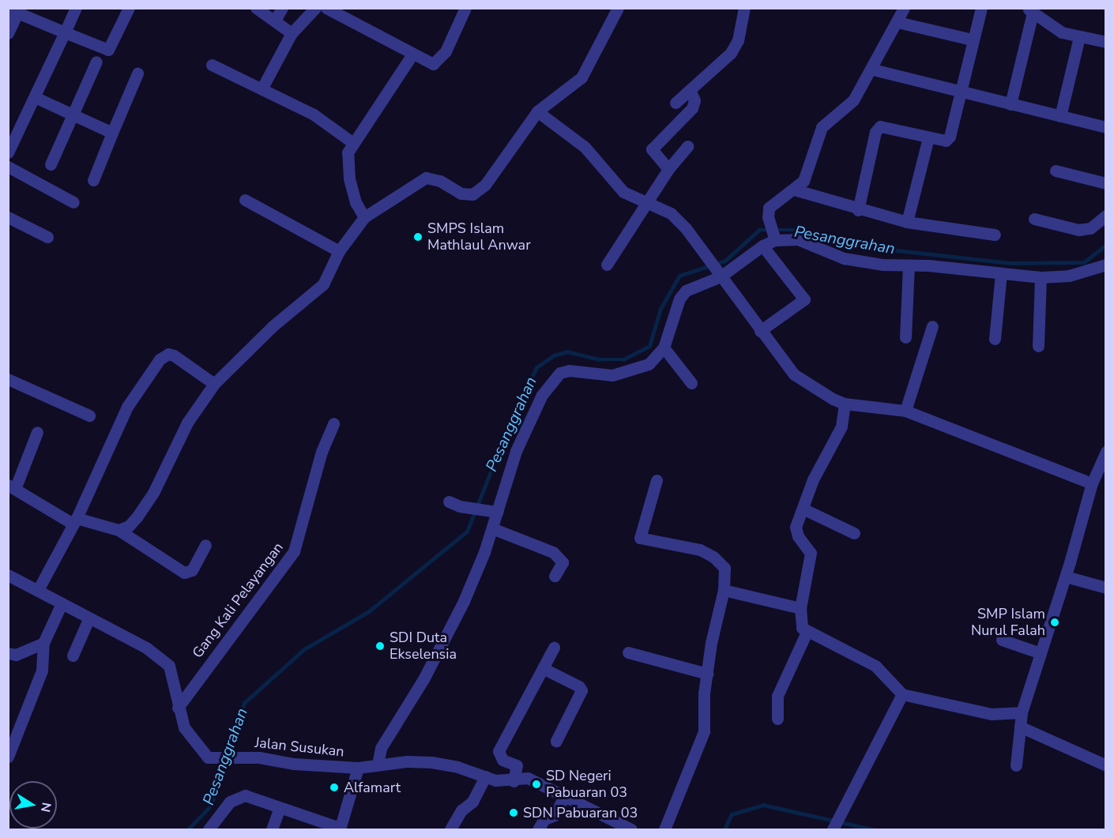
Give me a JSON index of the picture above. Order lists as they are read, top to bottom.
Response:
{
  "streets": {
    "street": ["Gang Kali Pelayangan", "Jalan Susukan"]
  },
  "crossings": [
    ["Gang Kali Pelayangan", "Jalan Susukan"]
  ],
  "water": ["Pesanggrahan"],
  "places": [
    "SMPS Islam Mathlaul Anwar",
    "SMP Islam Nurul Falah",
    "SDI Duta Ekselensia",
    "SD Negeri Pabuaran 03",
    "Alfamart",
    "SDN Pabuaran 03"
  ],
  "north": "right"
}
